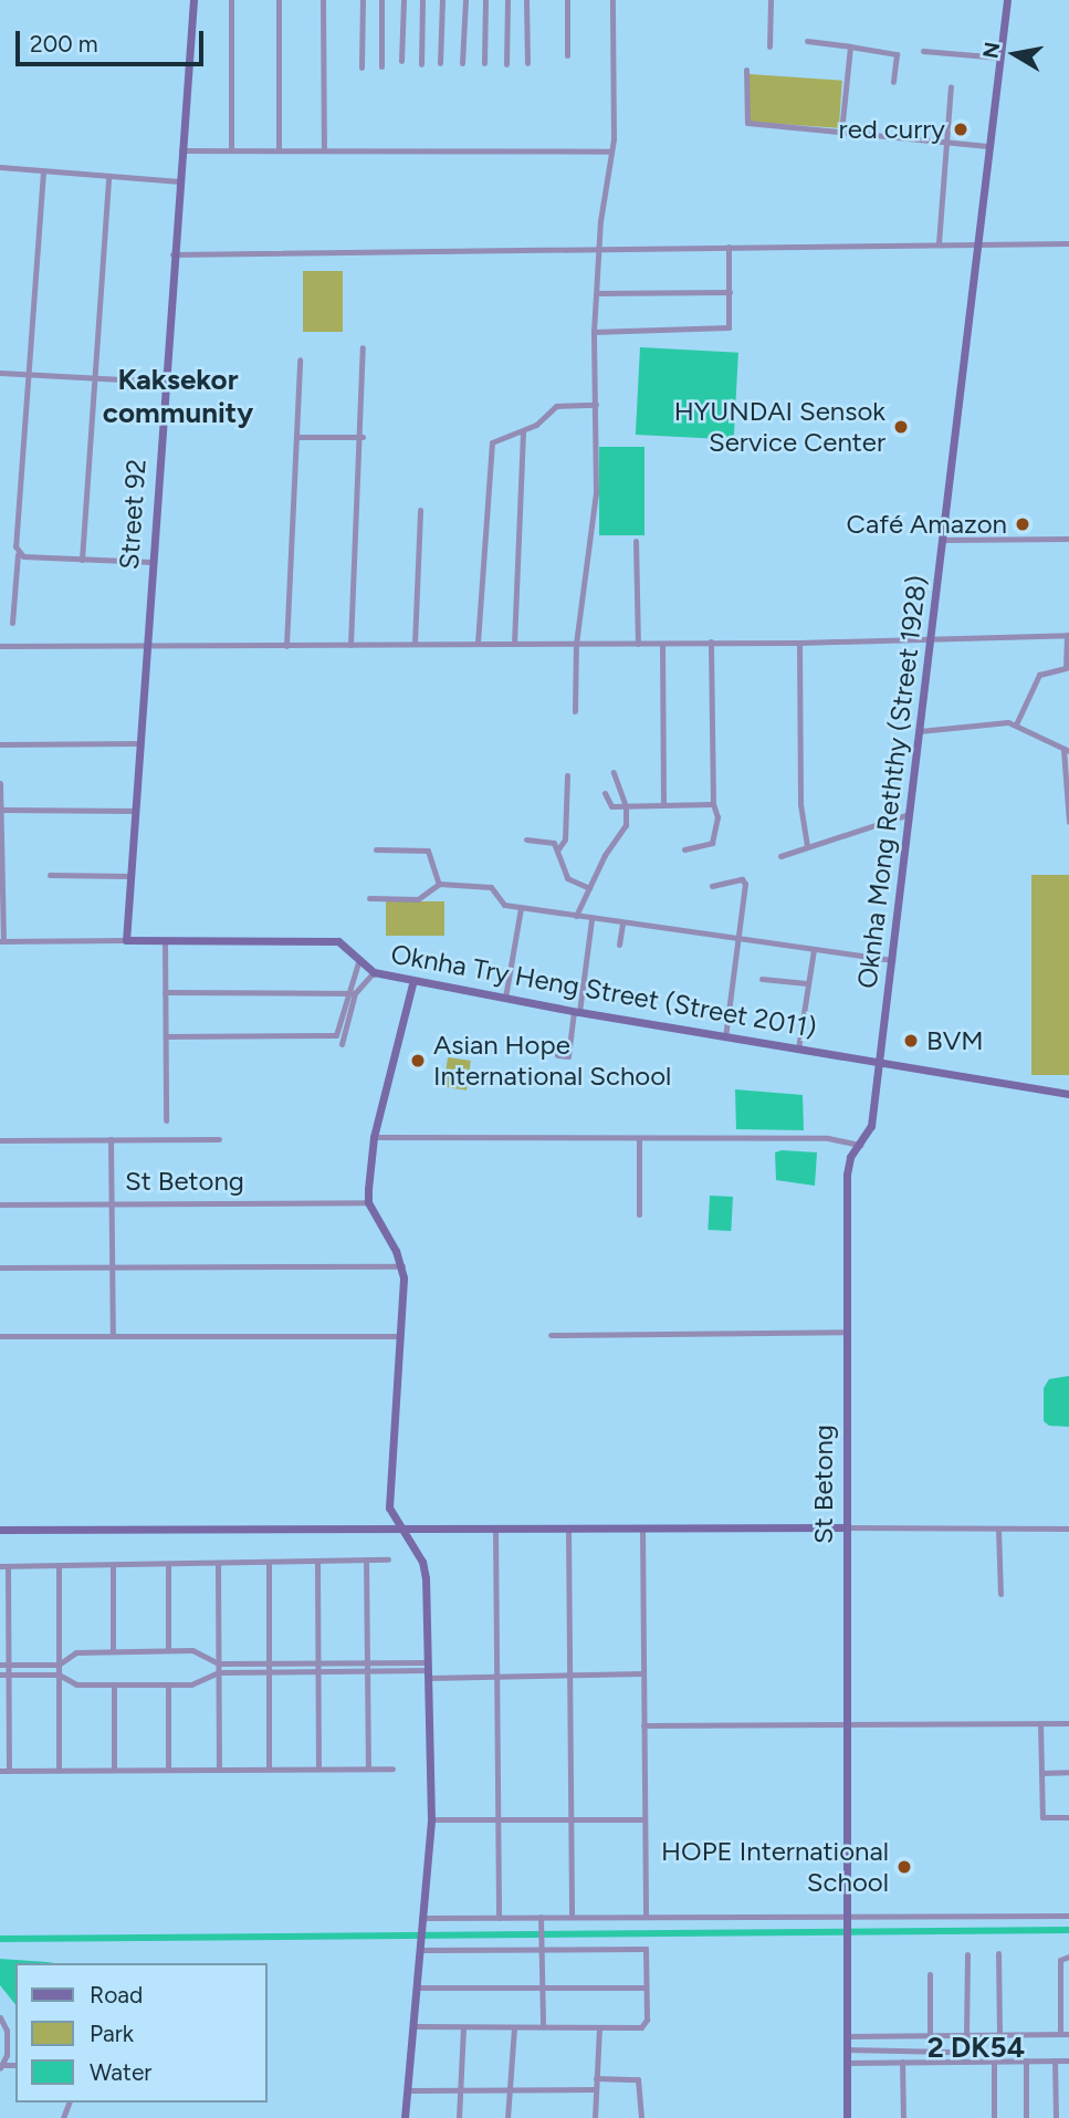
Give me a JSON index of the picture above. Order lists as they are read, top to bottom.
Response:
{
  "streets": {
    "main road": [
      "Street 92",
      "Oknha Mong Reththy (Street 1928)",
      "Oknha Try Heng Street (Street 2011)",
      "St Betong"
    ]
  },
  "crossings": [
    ["Street 92", "Oknha Try Heng Street (Street 2011)"],
    ["Oknha Mong Reththy (Street 1928)", "Oknha Try Heng Street (Street 2011)"],
    ["Oknha Mong Reththy (Street 1928)", "St Betong"],
    ["Oknha Try Heng Street (Street 2011)", "St Betong"]
  ],
  "districts": ["Kaksekor community", "2 DK54"],
  "places": [
    "red curry",
    "HYUNDAI Sensok Service Center",
    "Café Amazon",
    "BVM",
    "Asian Hope International School",
    "HOPE International School"
  ],
  "legend": ["Road", "Park", "Water"],
  "scale_bar": "200 m",
  "north": "left"
}
